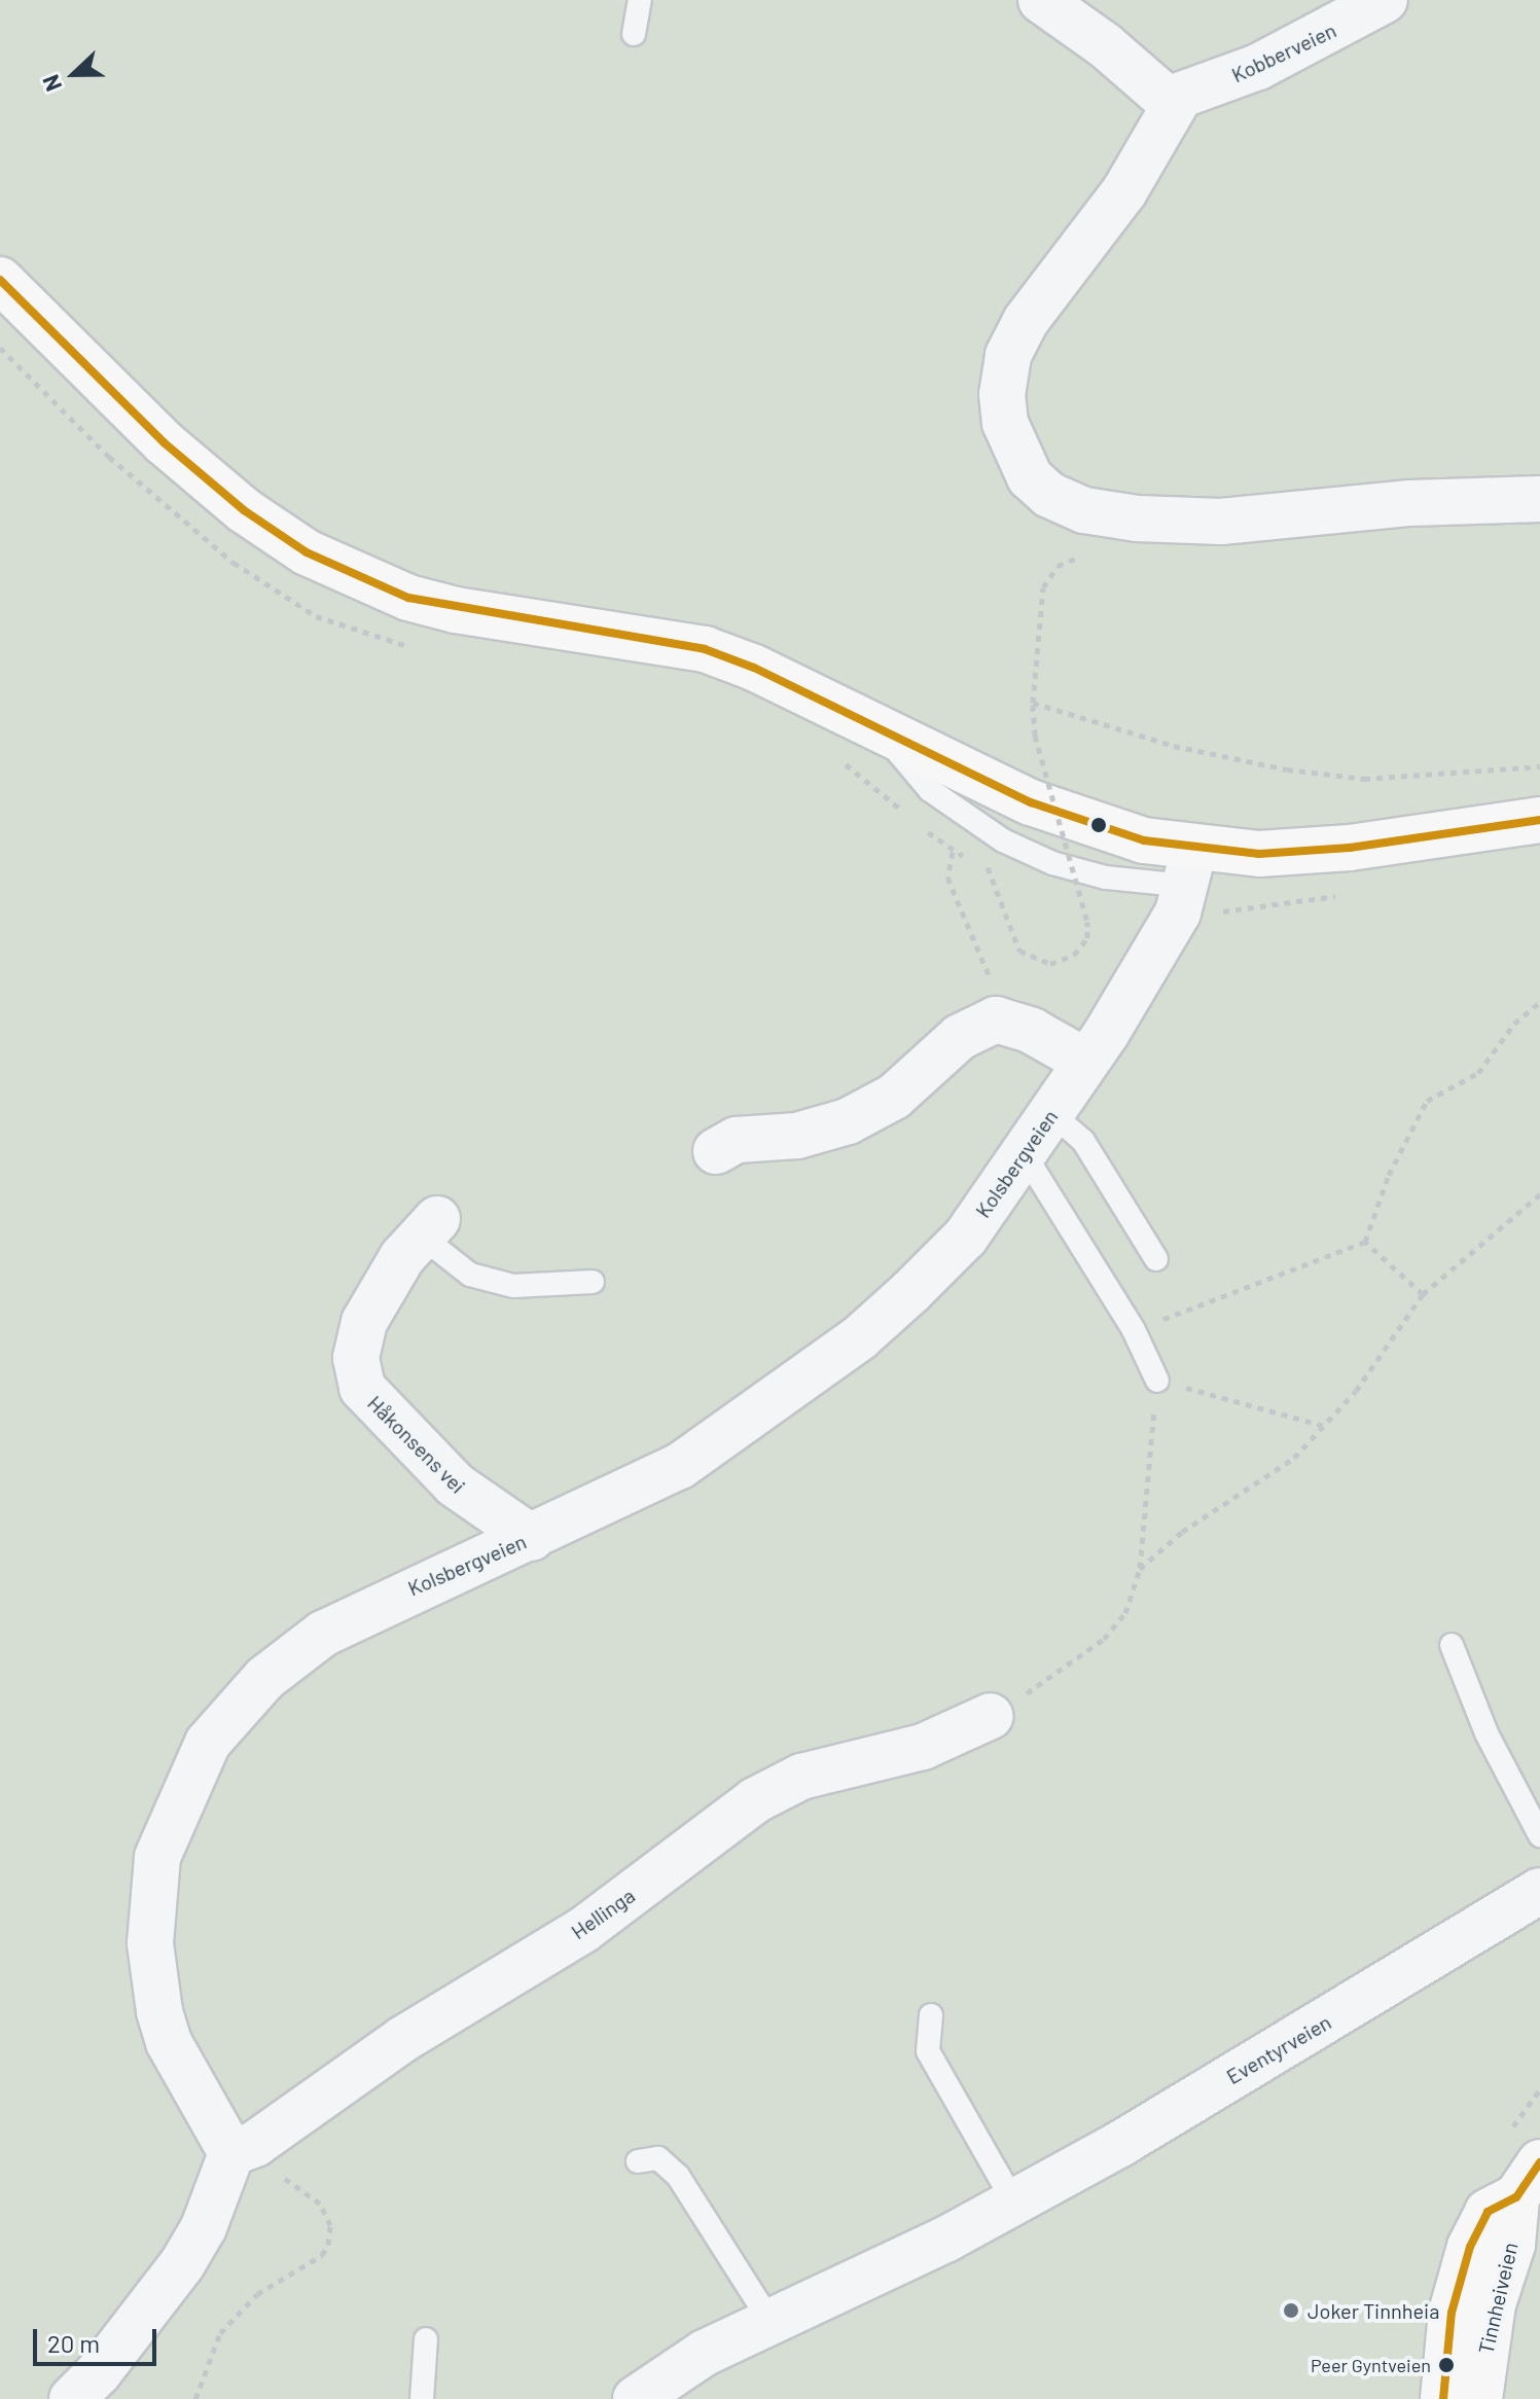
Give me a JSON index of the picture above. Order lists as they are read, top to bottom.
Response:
{
  "streets": {
    "street": [
      "Kobberveien",
      "Kolsbergveien",
      "Håkonsens vei",
      "Hellinga",
      "Eventyrveien",
      "Tinnheiveien"
    ]
  },
  "crossings": [
    ["Kolsbergveien", "Håkonsens vei"],
    ["Kolsbergveien", "Hellinga"]
  ],
  "places": ["Joker Tinnheia", "Peer Gyntveien"],
  "scale_bar": "20 m",
  "north": "left"
}
